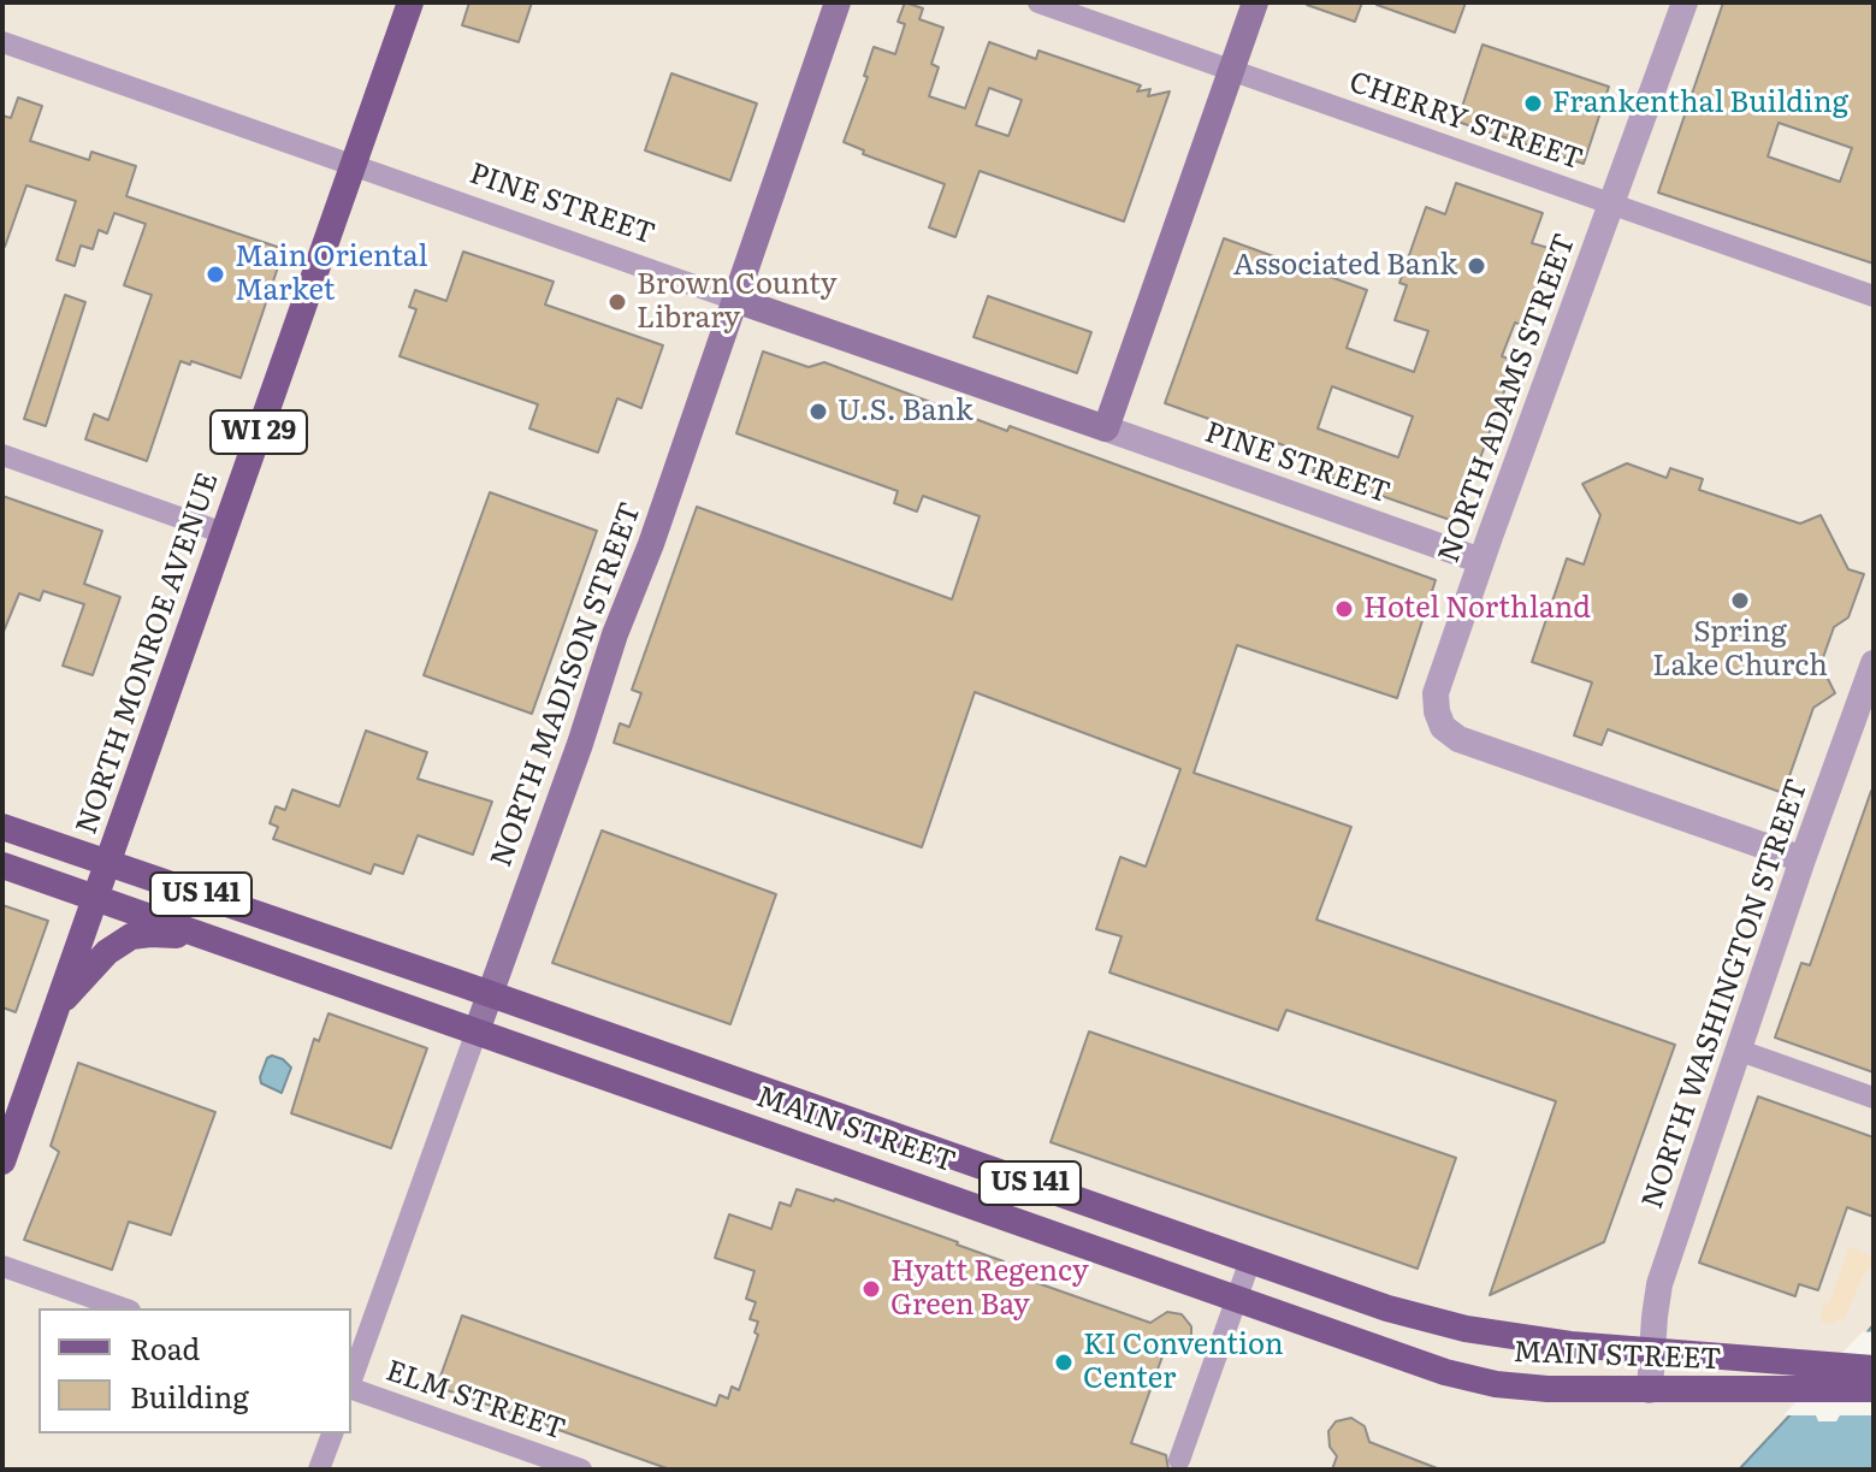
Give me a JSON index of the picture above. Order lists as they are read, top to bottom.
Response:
{
  "streets": {
    "main road": [
      "PINE STREET",
      "WI 29",
      "NORTH MONROE AVENUE",
      "NORTH MADISON STREET",
      "US 141",
      "MAIN STREET"
    ],
    "street": [
      "CHERRY STREET",
      "NORTH ADAMS STREET",
      "NORTH WASHINGTON STREET",
      "ELM STREET"
    ]
  },
  "crossings": [
    ["CHERRY STREET", "NORTH ADAMS STREET"],
    ["PINE STREET", "NORTH ADAMS STREET"],
    ["PINE STREET", "NORTH MONROE AVENUE"],
    ["PINE STREET", "NORTH MADISON STREET"],
    ["NORTH ADAMS STREET", "NORTH WASHINGTON STREET"],
    ["NORTH MONROE AVENUE", "MAIN STREET"],
    ["NORTH MADISON STREET", "MAIN STREET"],
    ["NORTH WASHINGTON STREET", "MAIN STREET"]
  ],
  "places": [
    "Frankenthal Building",
    "Associated Bank",
    "Main Oriental Market",
    "Brown County Library",
    "U.S. Bank",
    "Spring Lake Church",
    "Hotel Northland",
    "Hyatt Regency Green Bay",
    "KI Convention Center"
  ],
  "legend": ["Road", "Building"]
}
